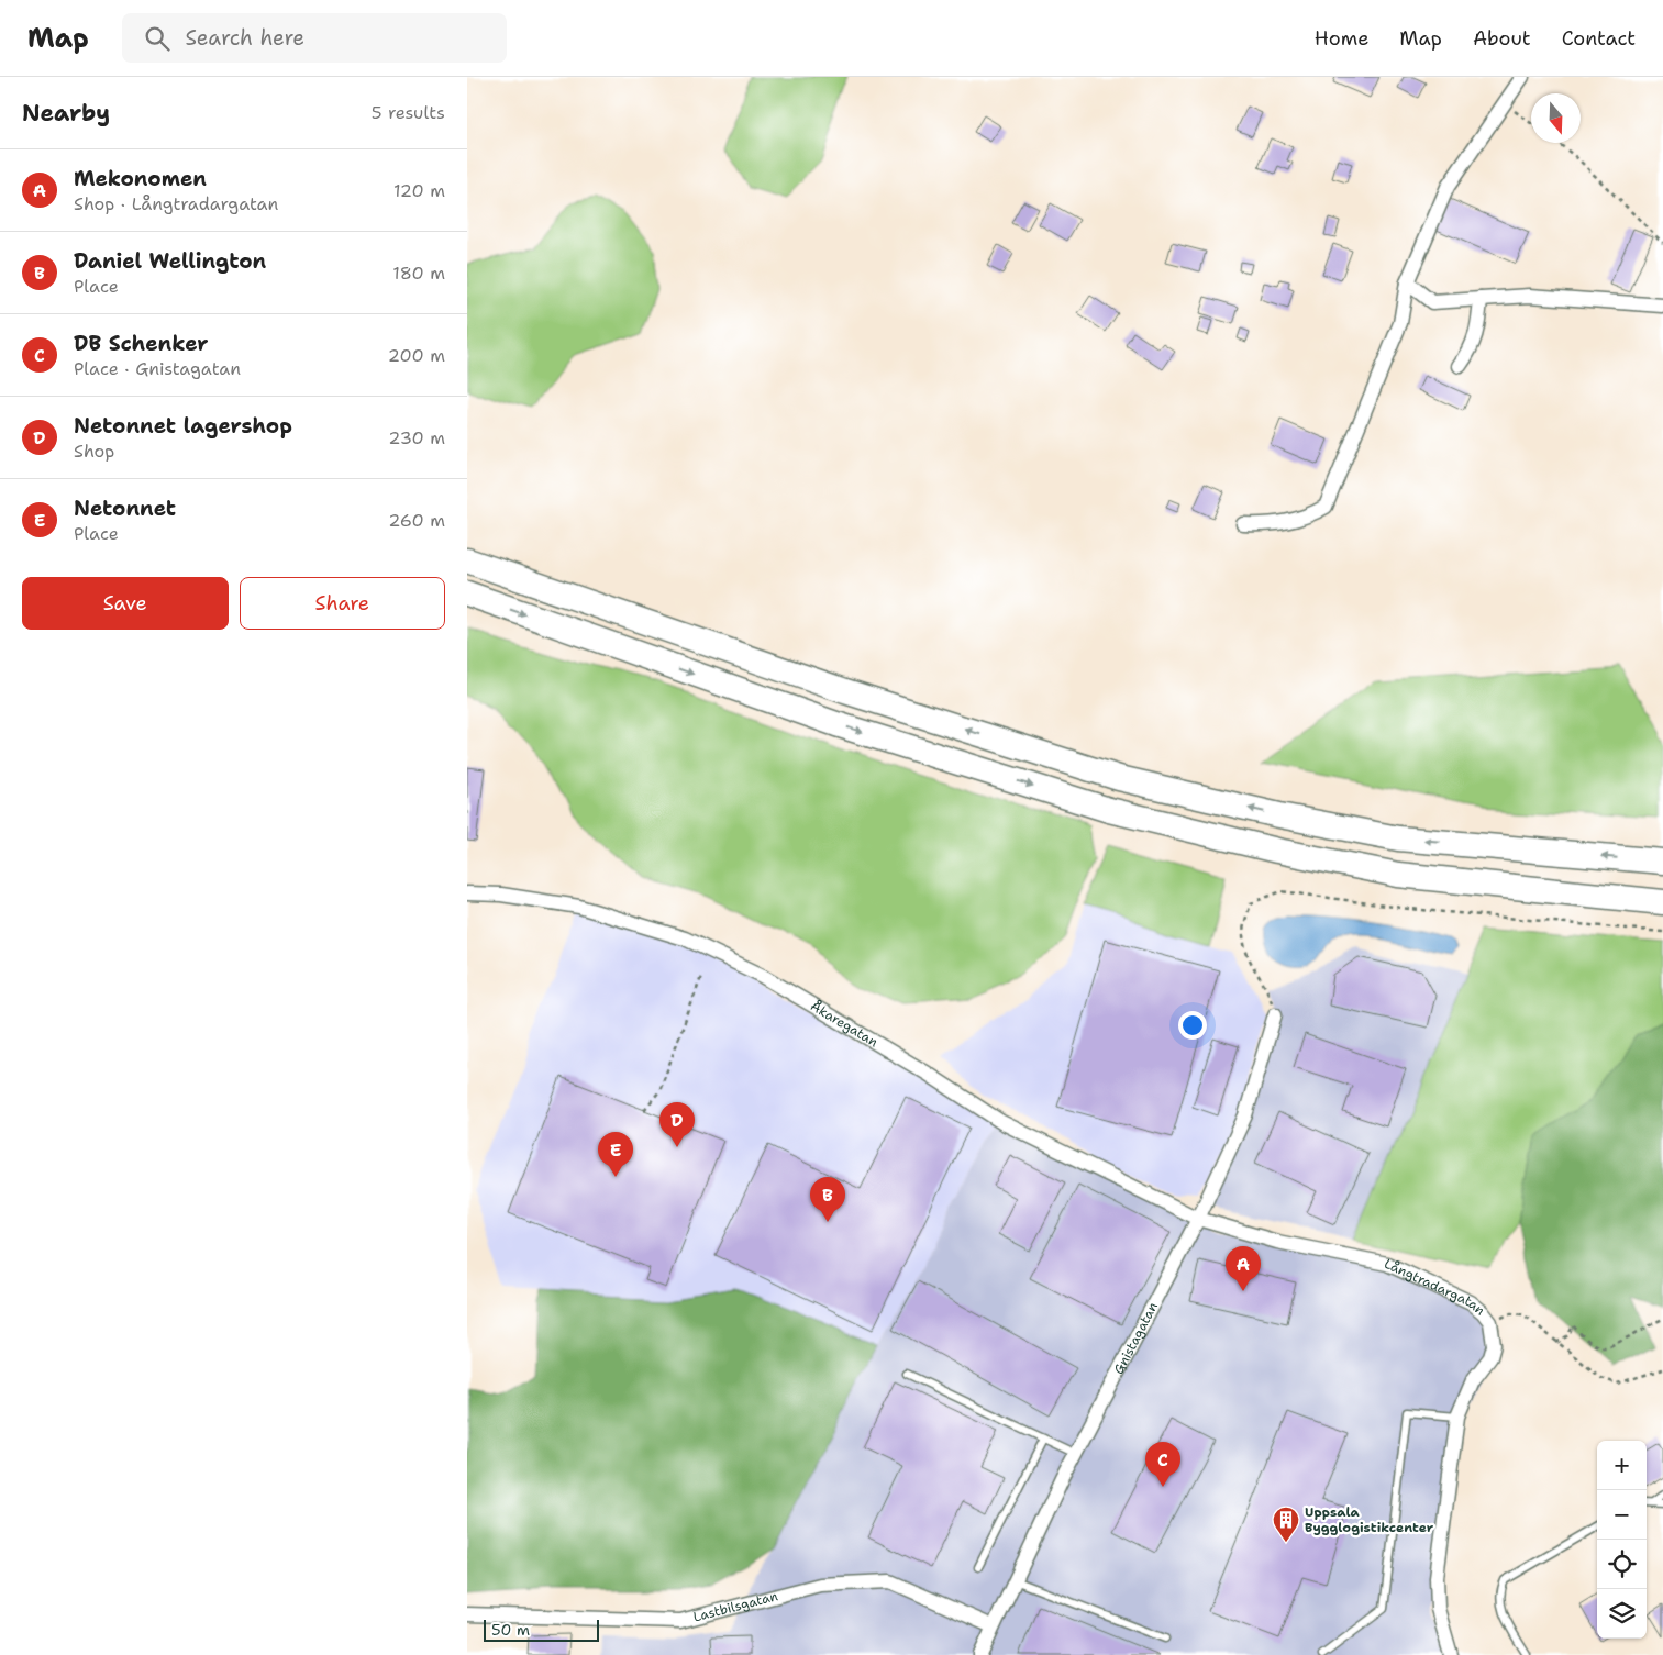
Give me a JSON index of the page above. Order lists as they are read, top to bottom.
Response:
{
  "streets": {
    "street": [
      "Åkaregatan",
      "Långtradargatan",
      "Gnistagatan",
      "Lastbilsgatan"
    ]
  },
  "crossings": [
    ["Åkaregatan", "Långtradargatan"],
    ["Åkaregatan", "Gnistagatan"],
    ["Långtradargatan", "Gnistagatan"],
    ["Gnistagatan", "Lastbilsgatan"]
  ],
  "places": {
    "building": ["Uppsala Bygglogistikcenter"]
  },
  "scale_bar": "50 m",
  "north": "bottom",
  "page": {
    "header": "Map",
    "search": "Search here",
    "nav": [
      "Home",
      "Map",
      "About",
      "Contact"
    ],
    "heading": ["Nearby", "5 results"],
    "list": [
      {
        "mark": "A",
        "name": "Mekonomen",
        "note": "Shop · Långtradargatan",
        "value": "120 m"
      },
      {
        "mark": "B",
        "name": "Daniel Wellington",
        "note": "Place",
        "value": "180 m"
      },
      {
        "mark": "C",
        "name": "DB Schenker",
        "note": "Place · Gnistagatan",
        "value": "200 m"
      },
      {
        "mark": "D",
        "name": "Netonnet lagershop",
        "note": "Shop",
        "value": "230 m"
      },
      {
        "mark": "E",
        "name": "Netonnet",
        "note": "Place",
        "value": "260 m"
      }
    ],
    "buttons": ["Save", "Share"],
    "pins": [
      "D",
      "E",
      "B",
      "A",
      "C"
    ],
    "map_buttons": ["+", "−"],
    "scale": "50 m"
  }
}
